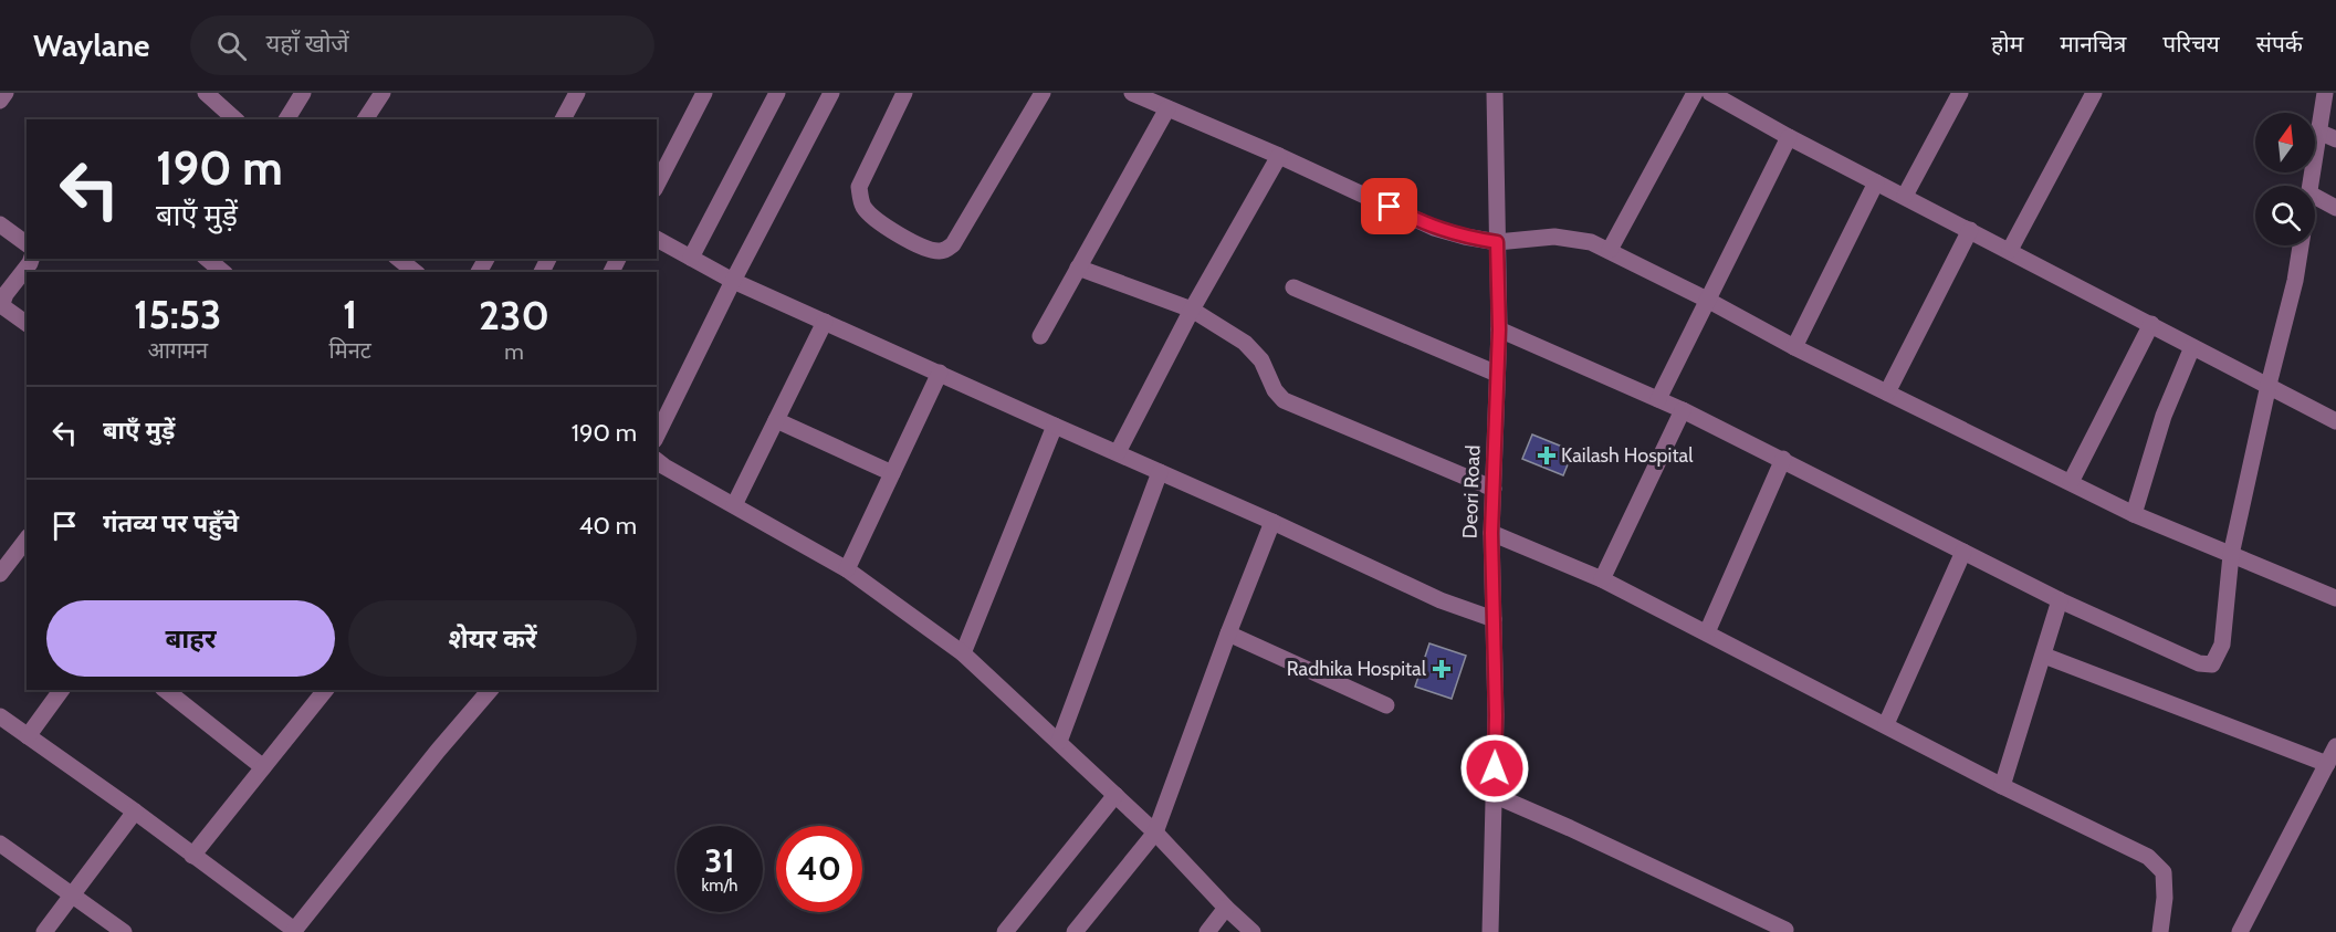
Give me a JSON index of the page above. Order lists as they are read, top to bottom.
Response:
{
  "streets": {
    "street": ["Deori Road"]
  },
  "places": {
    "health": ["Kailash Hospital", "Radhika Hospital"]
  },
  "north": "top",
  "page": {
    "header": "Waylane",
    "search": "यहाँ खोजें",
    "nav": [
      "होम",
      "मानचित्र",
      "परिचय",
      "संपर्क"
    ],
    "turn": ["190 m", "बाएँ मुड़ें"],
    "eta": [
      "15:53",
      "आगमन",
      "1",
      "मिनट",
      "230",
      "m"
    ],
    "list": [
      {
        "name": "बाएँ मुड़ें",
        "value": "190 m"
      },
      {
        "name": "गंतव्य पर पहुँचे",
        "value": "40 m"
      }
    ],
    "buttons": ["बाहर", "शेयर करें"],
    "speed": "31 km/h",
    "limit": "40"
  }
}
